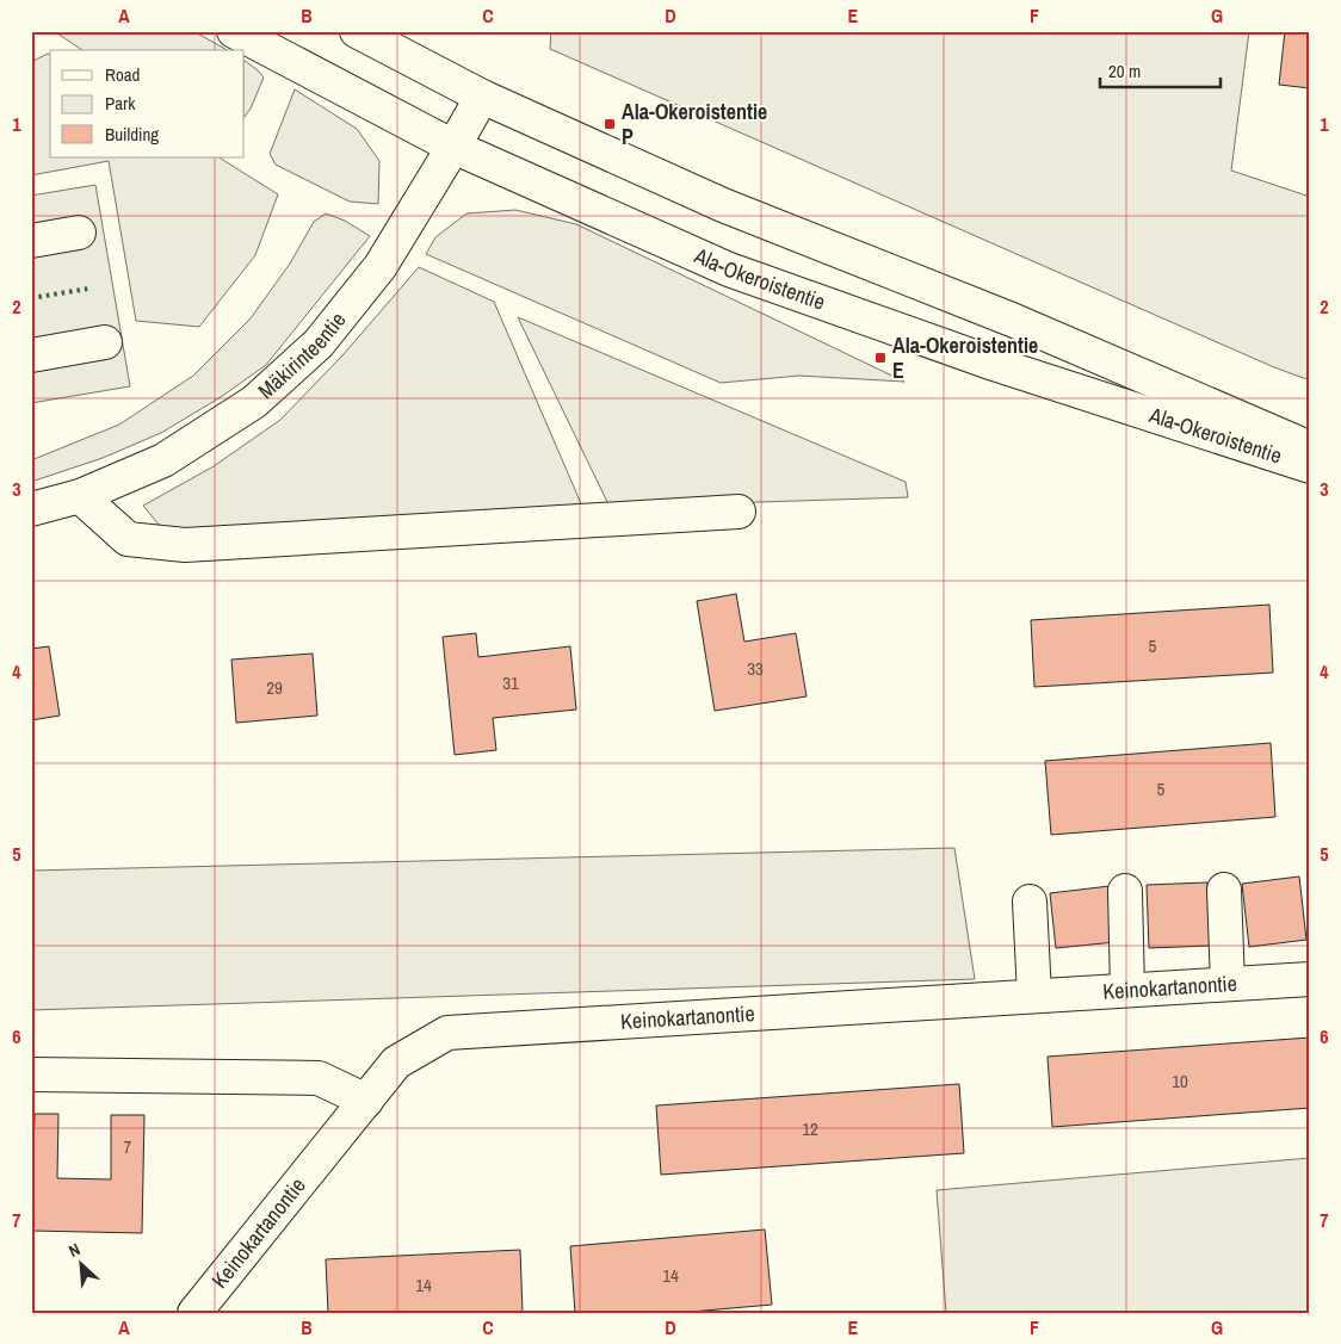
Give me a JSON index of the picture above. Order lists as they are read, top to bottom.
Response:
{
  "streets": {
    "street": ["Ala-Okeroistentie", "Mäkirinteentie", "Keinokartanontie"]
  },
  "crossings": [
    ["Ala-Okeroistentie", "Mäkirinteentie"]
  ],
  "places": {
    "transit": ["Ala-Okeroistentie P", "Ala-Okeroistentie E"]
  },
  "house_numbers": [
    "5",
    "33",
    "31",
    "29",
    "5",
    "10",
    "12",
    "7",
    "14",
    "14"
  ],
  "legend": ["Road", "Park", "Building"],
  "scale_bar": "20 m",
  "north": "top left",
  "grid": {
    "columns": [
      "A",
      "B",
      "C",
      "D",
      "E",
      "F",
      "G"
    ],
    "rows": [
      "1",
      "2",
      "3",
      "4",
      "5",
      "6",
      "7"
    ]
  }
}
